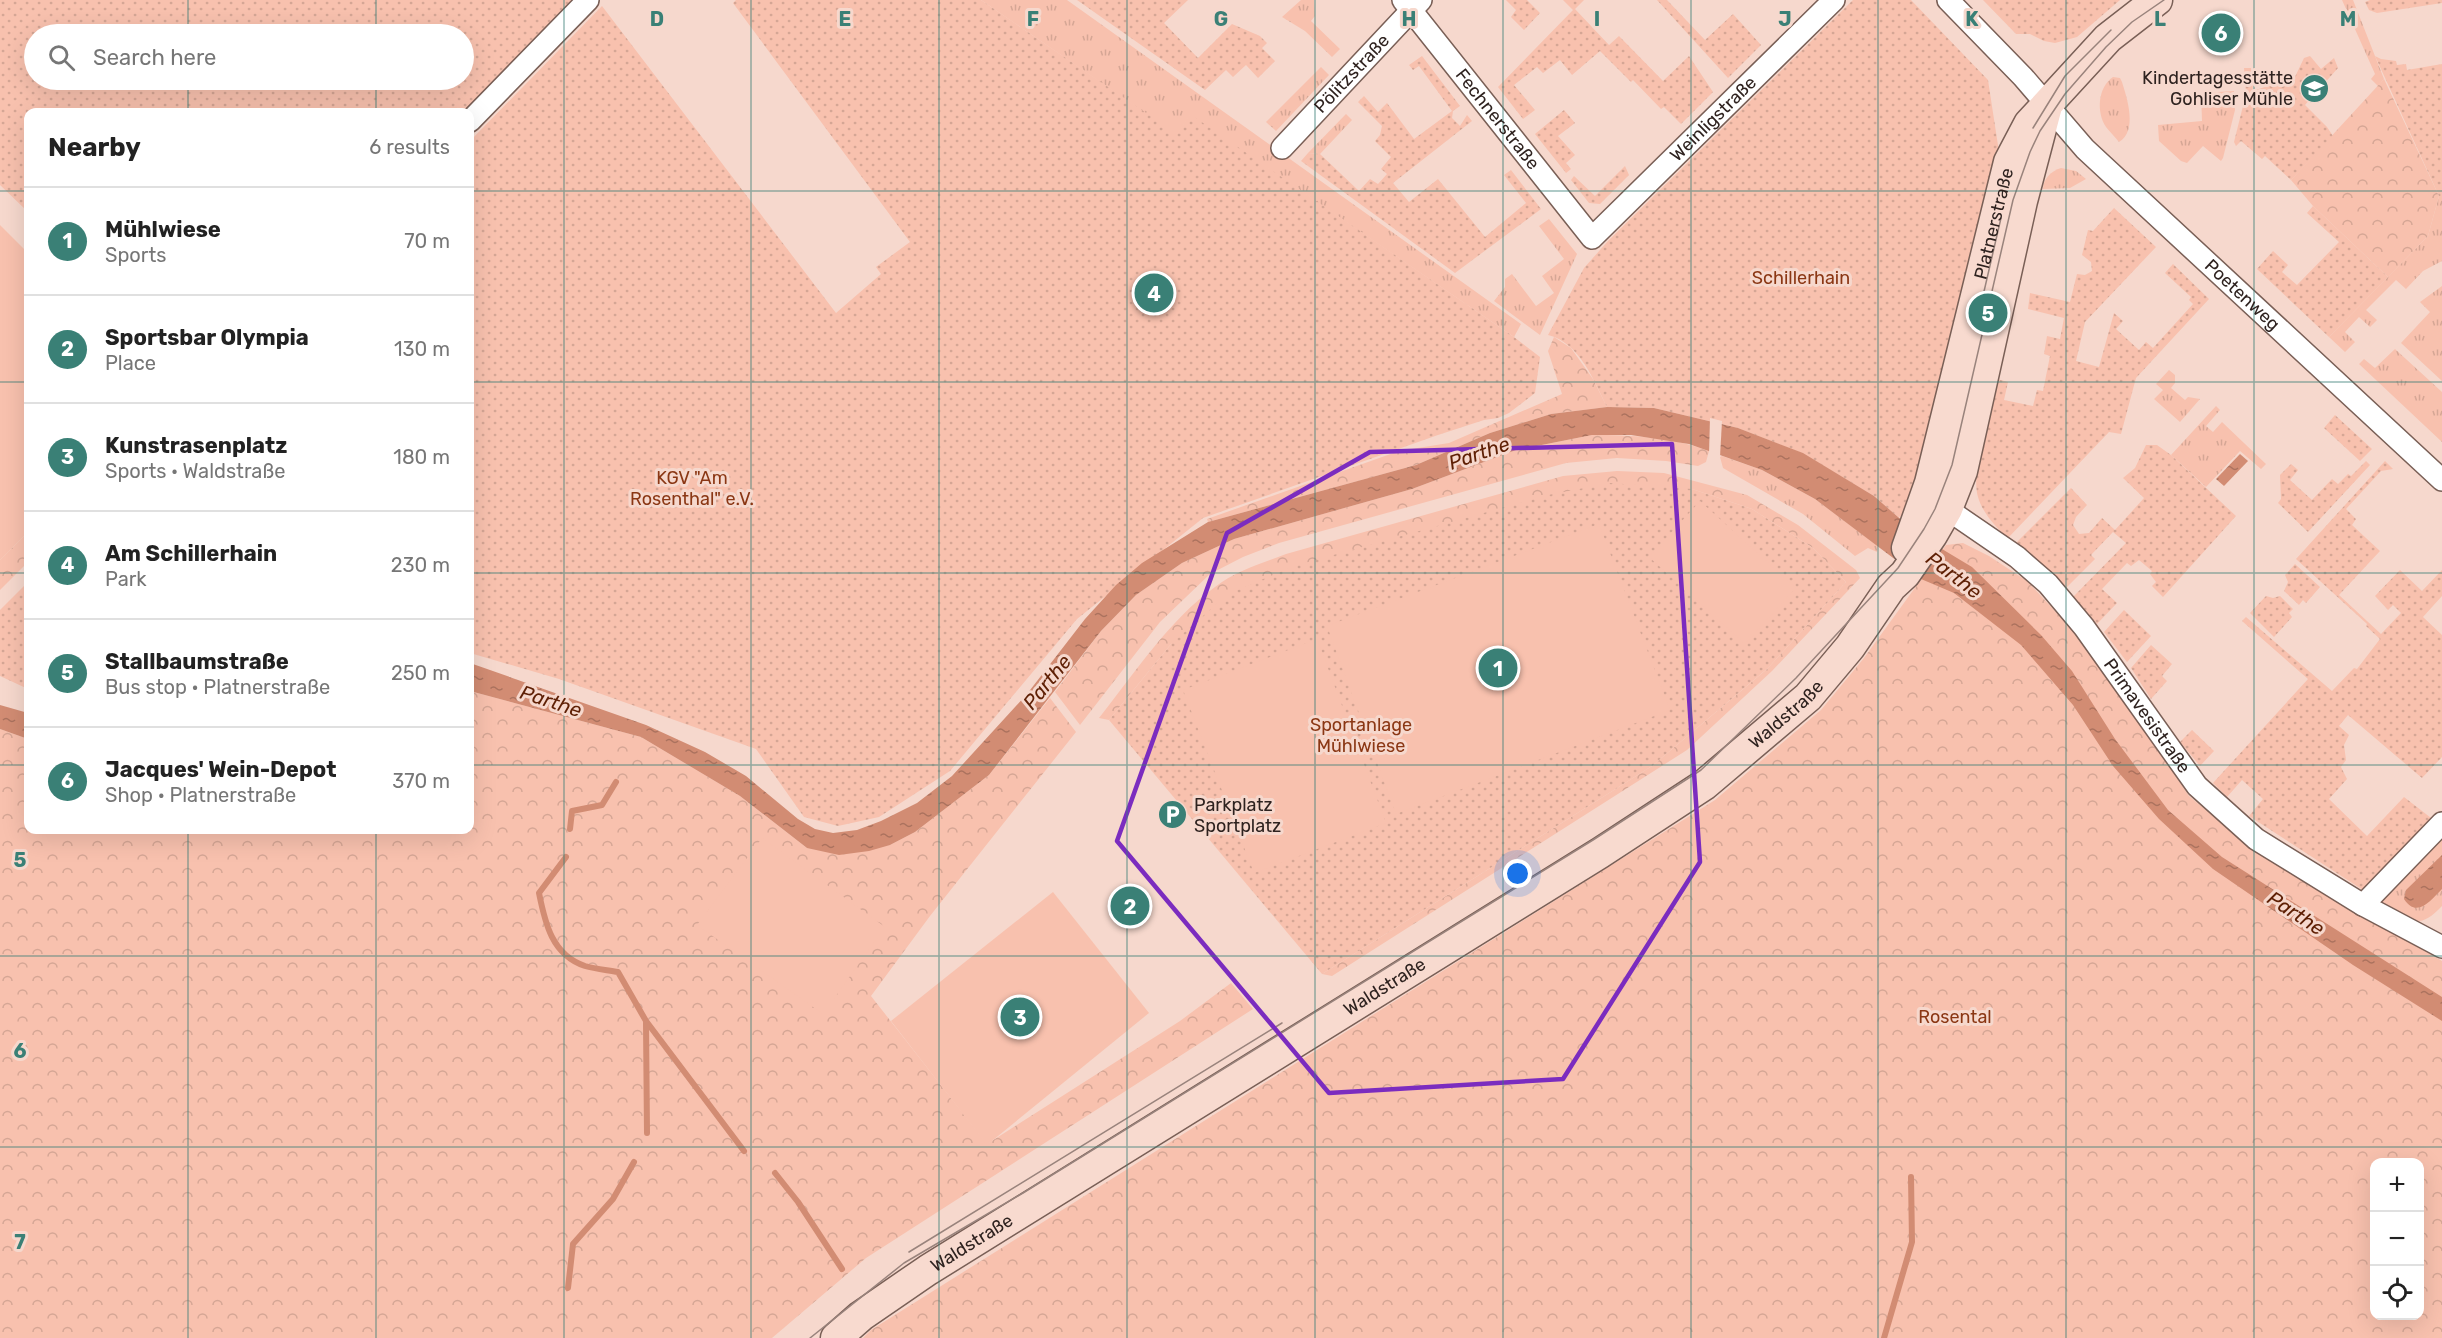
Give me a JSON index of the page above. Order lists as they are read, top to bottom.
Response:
{
  "streets": {
    "main road": ["Platnerstraße", "Waldstraße"],
    "street": [
      "Pölitzstraße",
      "Fechnerstraße",
      "Weinligstraße",
      "Poetenweg",
      "Primavesistraße"
    ]
  },
  "crossings": [
    ["Pölitzstraße", "Fechnerstraße"],
    ["Fechnerstraße", "Weinligstraße"],
    ["Platnerstraße", "Poetenweg"],
    ["Platnerstraße", "Waldstraße"],
    ["Platnerstraße", "Primavesistraße"],
    ["Waldstraße", "Primavesistraße"]
  ],
  "water": ["Parthe"],
  "parks": [
    "Schillerhain",
    "KGV \"Am Rosenthal\" e.V.",
    "Sportanlage Mühlwiese",
    "Rosental"
  ],
  "places": {
    "school or university": ["Kindertagesstätte Gohliser Mühle"],
    "parking": ["Parkplatz Sportplatz"]
  },
  "page": {
    "pins": [
      "6",
      "4",
      "5",
      "1",
      "2",
      "3"
    ],
    "search": "Search here",
    "heading": ["Nearby", "6 results"],
    "list": [
      {
        "mark": "1",
        "name": "Mühlwiese",
        "note": "Sports",
        "value": "70 m"
      },
      {
        "mark": "2",
        "name": "Sportsbar Olympia",
        "note": "Place",
        "value": "130 m"
      },
      {
        "mark": "3",
        "name": "Kunstrasenplatz",
        "note": "Sports · Waldstraße",
        "value": "180 m"
      },
      {
        "mark": "4",
        "name": "Am Schillerhain",
        "note": "Park",
        "value": "230 m"
      },
      {
        "mark": "5",
        "name": "Stallbaumstraße",
        "note": "Bus stop · Platnerstraße",
        "value": "250 m"
      },
      {
        "mark": "6",
        "name": "Jacques' Wein-Depot",
        "note": "Shop · Platnerstraße",
        "value": "370 m"
      }
    ],
    "map_buttons": ["+", "−"]
  },
  "grid": {
    "columns": [
      "D",
      "E",
      "F",
      "G",
      "H",
      "I",
      "J",
      "K",
      "L",
      "M"
    ],
    "rows": ["5", "6", "7"]
  }
}
